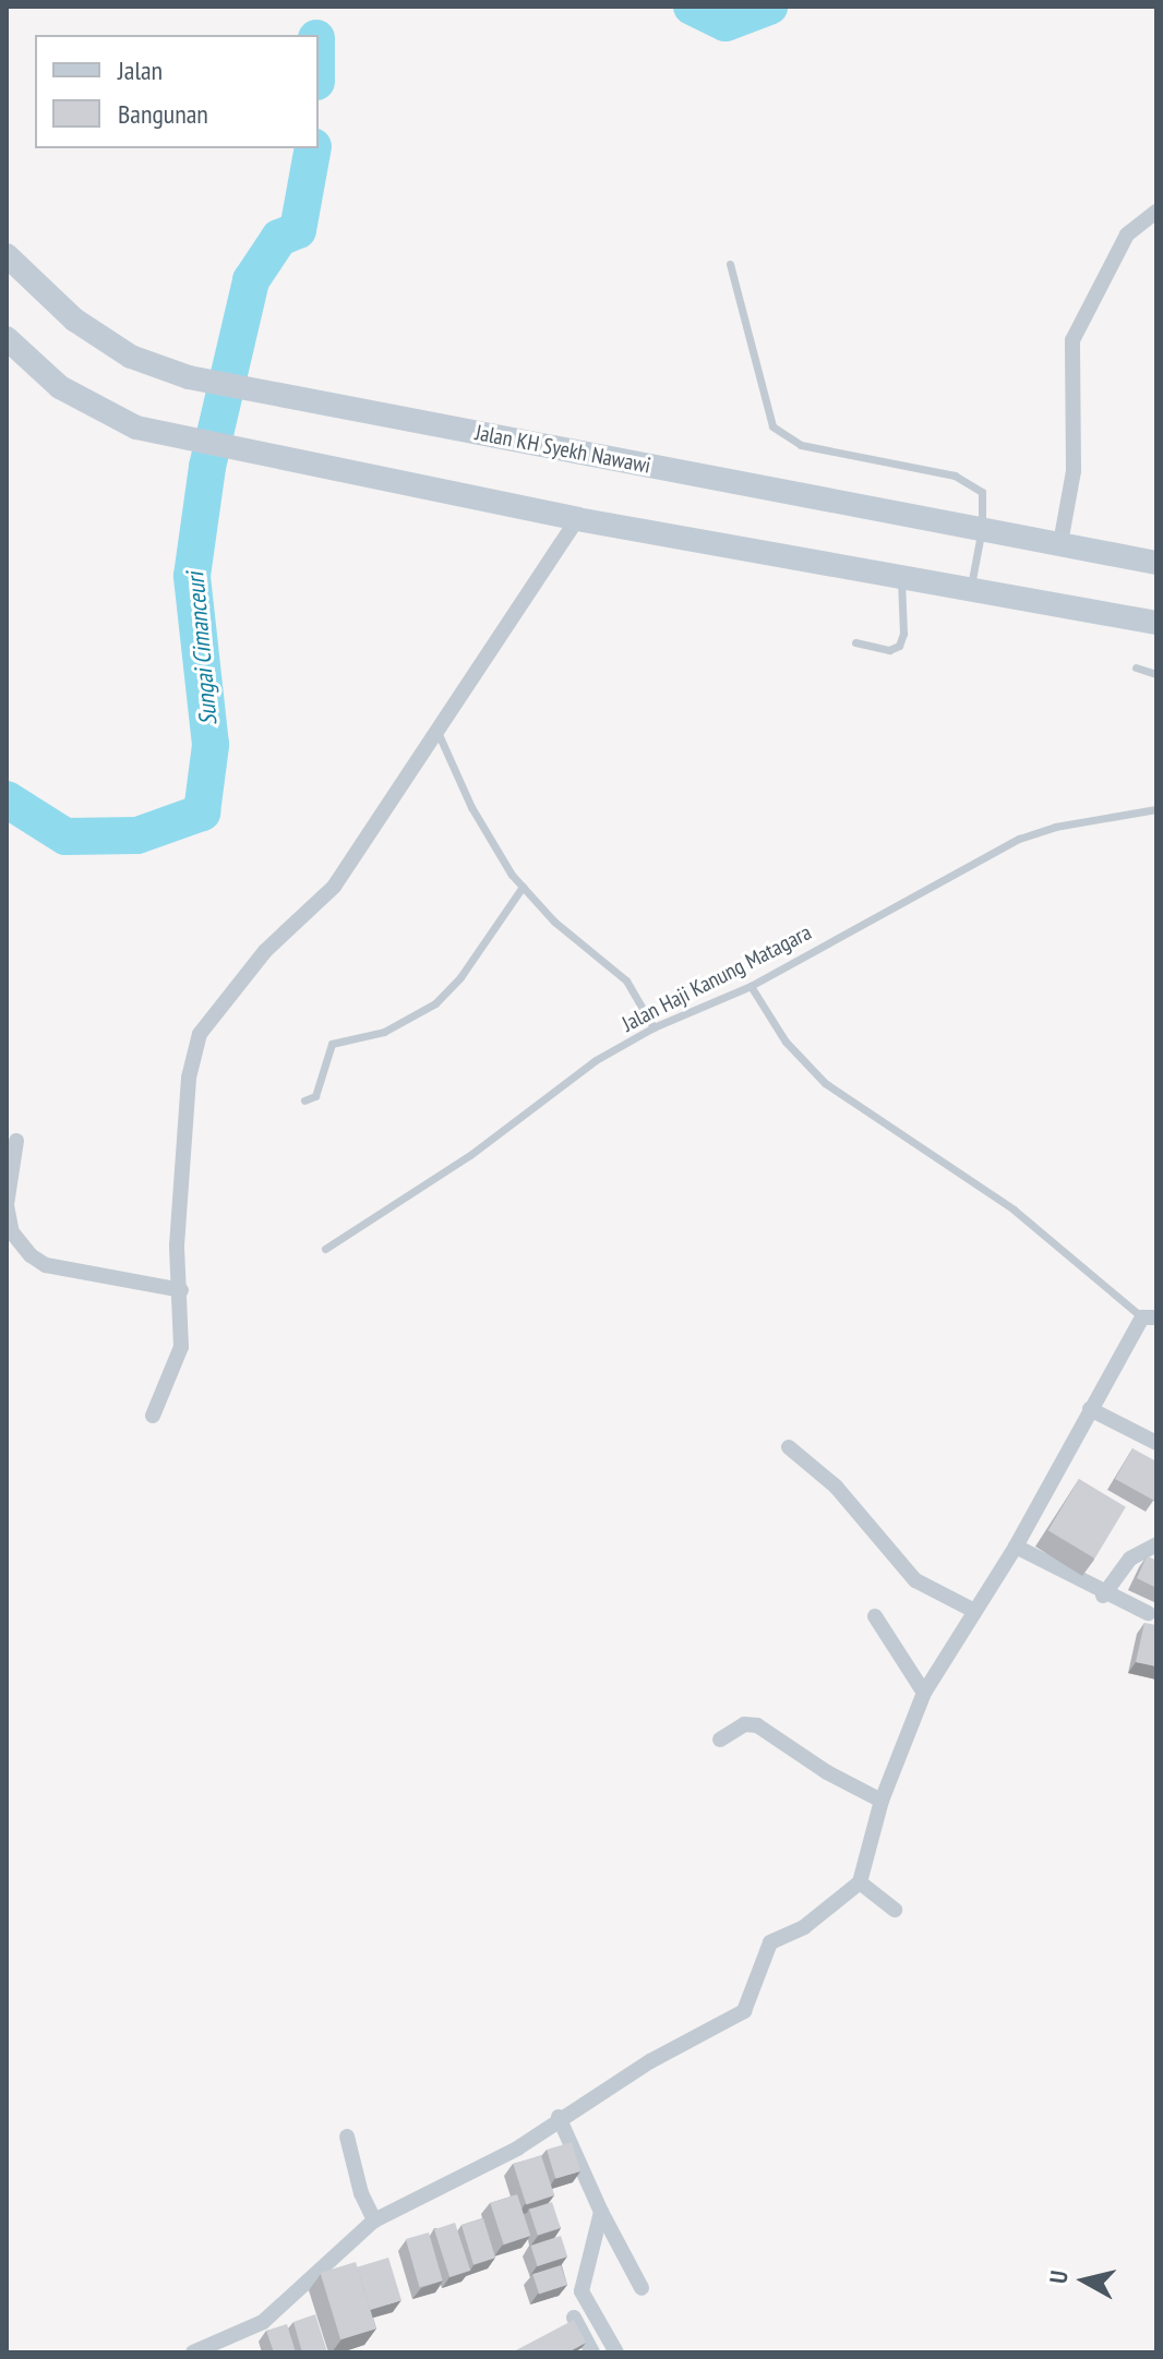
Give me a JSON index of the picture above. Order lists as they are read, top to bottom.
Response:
{
  "streets": {
    "main road": ["Jalan KH Syekh Nawawi"],
    "lane": ["Jalan Haji Kanung Matagara"]
  },
  "water": ["Sungai Cimanceuri"],
  "legend": ["Jalan", "Bangunan"],
  "north": "left"
}
